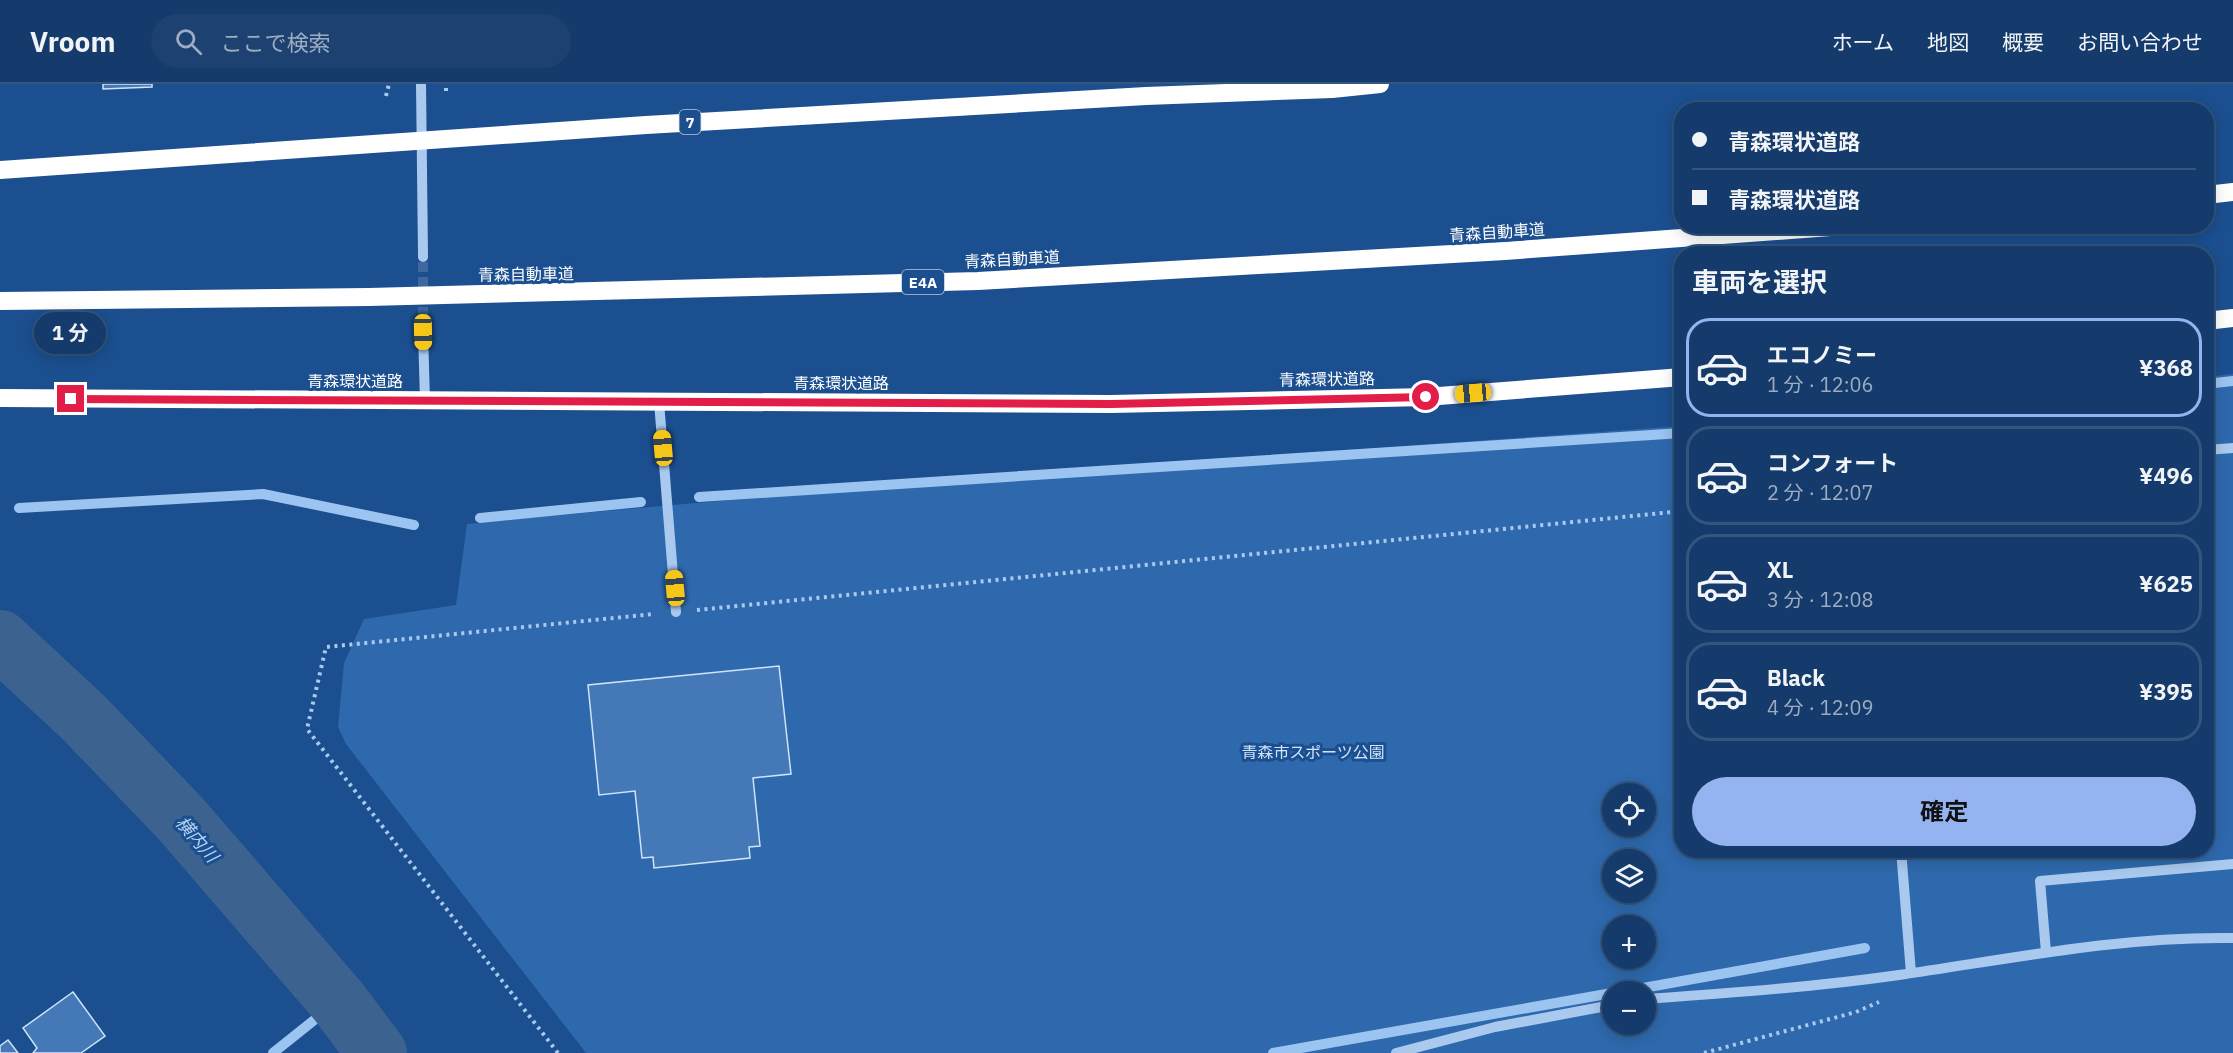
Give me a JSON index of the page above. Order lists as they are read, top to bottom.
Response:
{
  "streets": {
    "highway": [
      "7",
      "青森自動車道",
      "E4A",
      "青森環状道路"
    ]
  },
  "water": ["横内川"],
  "parks": ["青森市スポーツ公園"],
  "page": {
    "header": "Vroom",
    "search": "ここで検索",
    "nav": [
      "ホーム",
      "地図",
      "概要",
      "お問い合わせ"
    ],
    "banner": ["青森環状道路", "青森環状道路"],
    "heading": "車両を選択",
    "bubble": "1 分",
    "list": [
      {
        "name": "エコノミー",
        "note": "1 分 · 12:06",
        "value": "¥368"
      },
      {
        "name": "コンフォート",
        "note": "2 分 · 12:07",
        "value": "¥496"
      },
      {
        "name": "XL",
        "note": "3 分 · 12:08",
        "value": "¥625"
      },
      {
        "name": "Black",
        "note": "4 分 · 12:09",
        "value": "¥395"
      }
    ],
    "buttons": "確定",
    "map_buttons": ["+", "−"]
  }
}
